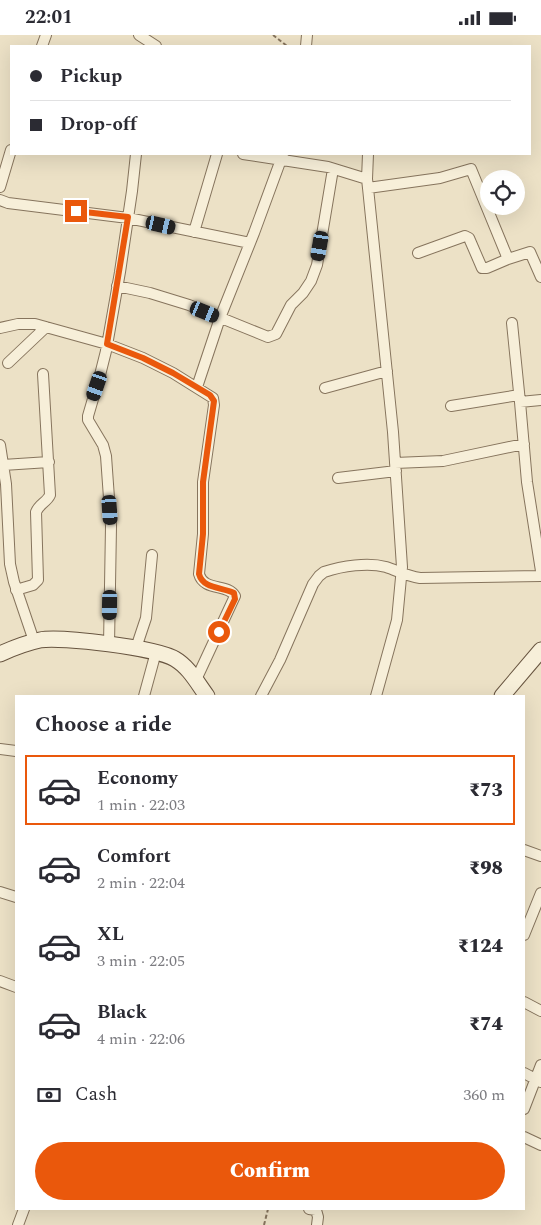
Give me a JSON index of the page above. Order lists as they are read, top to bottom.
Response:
{
  "page": {
    "status": "22:01",
    "banner": ["Pickup", "Drop-off"],
    "heading": "Choose a ride",
    "list": [
      {
        "name": "Economy",
        "note": "1 min · 22:03",
        "value": "₹73"
      },
      {
        "name": "Comfort",
        "note": "2 min · 22:04",
        "value": "₹98"
      },
      {
        "name": "XL",
        "note": "3 min · 22:05",
        "value": "₹124"
      },
      {
        "name": "Black",
        "note": "4 min · 22:06",
        "value": "₹74"
      }
    ],
    "pay": ["Cash", "360 m"],
    "buttons": "Confirm"
  }
}
